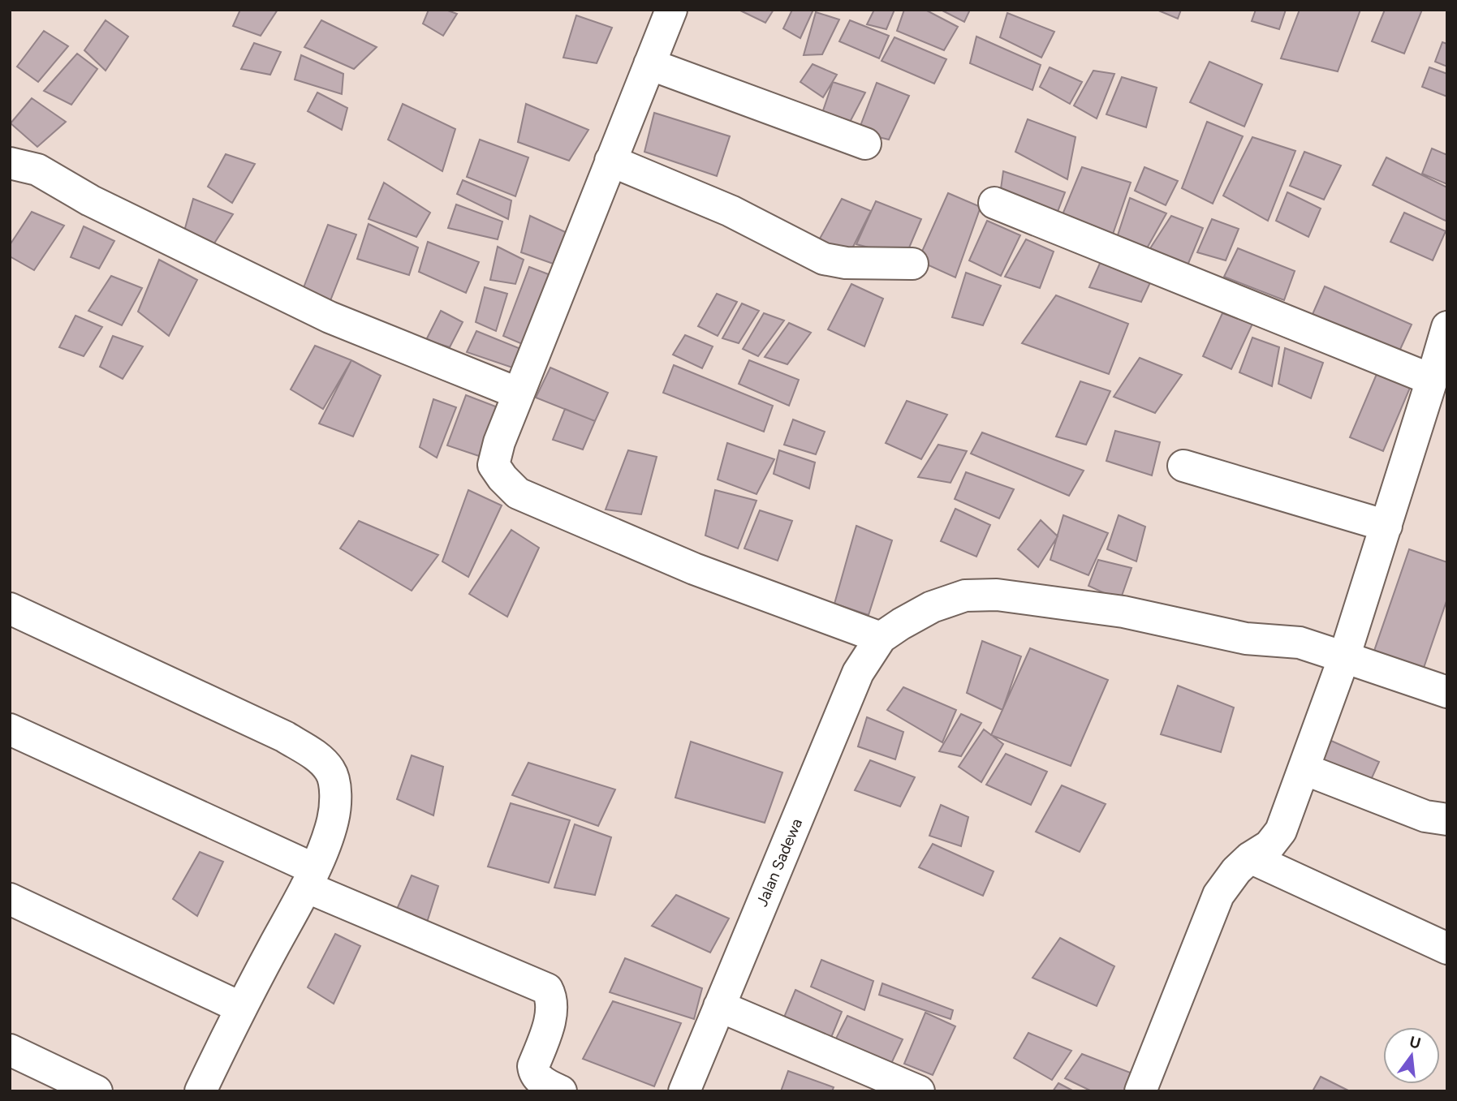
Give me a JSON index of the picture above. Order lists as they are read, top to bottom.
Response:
{
  "streets": {
    "street": ["Jalan Sadewa"]
  },
  "north": "top"
}
